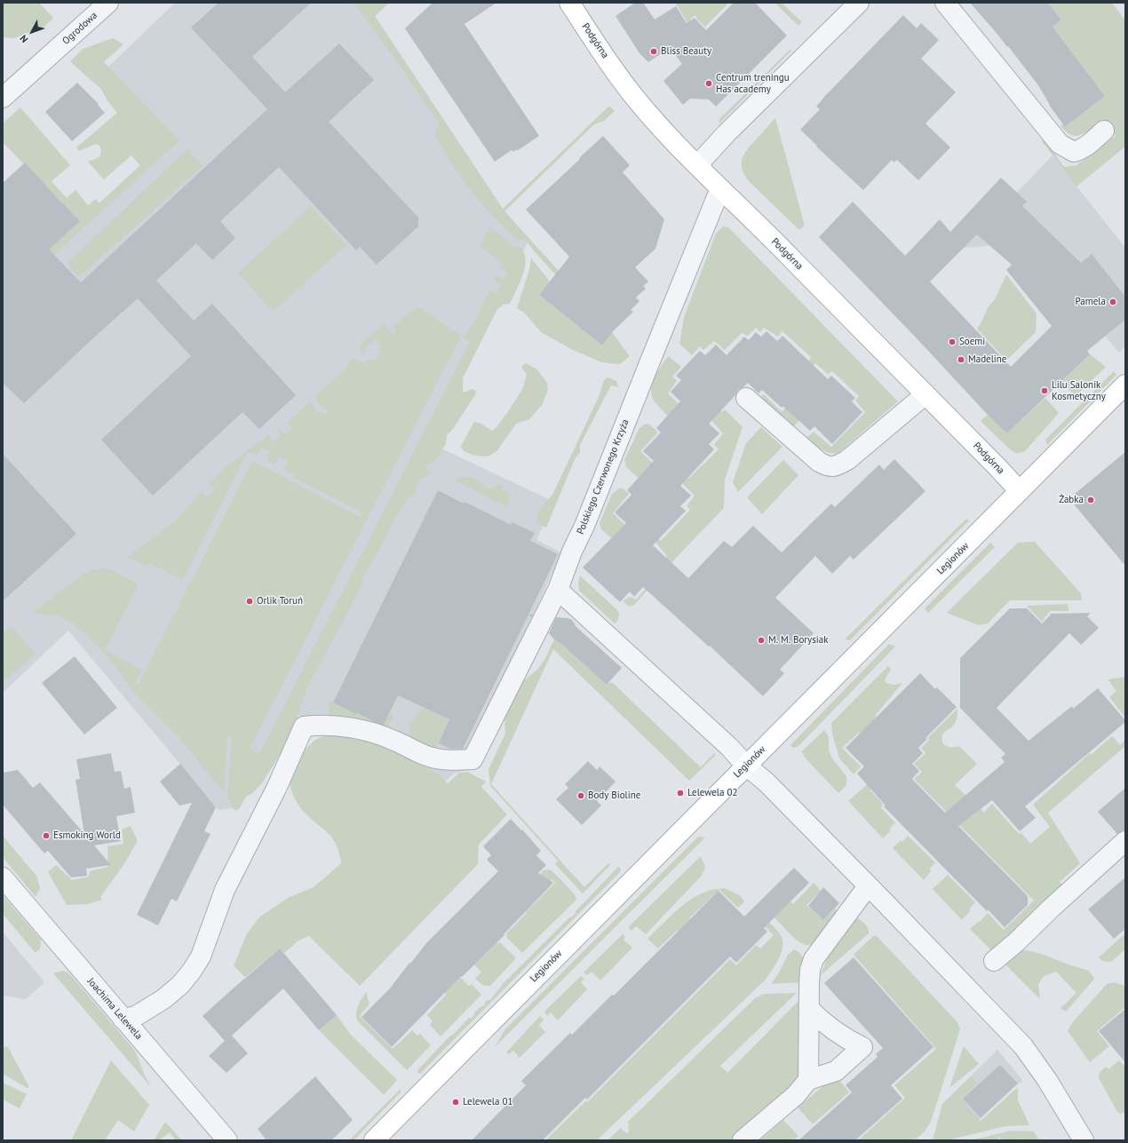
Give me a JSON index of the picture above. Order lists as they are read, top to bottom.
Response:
{
  "streets": {
    "street": [
      "Ogrodowa",
      "Podgórna",
      "Polskiego Czerwonego Krzyża",
      "Legionów",
      "Joachima Lelewela"
    ]
  },
  "crossings": [
    ["Podgórna", "Polskiego Czerwonego Krzyża"],
    ["Podgórna", "Legionów"],
    ["Polskiego Czerwonego Krzyża", "Joachima Lelewela"]
  ],
  "places": [
    "Bliss Beauty",
    "Centrum treningu Has academy",
    "Pamela",
    "Soemi",
    "Madeline",
    "Lilu Salonik Kosmetyczny",
    "Żabka",
    "Orlik Toruń",
    "M. M. Borysiak",
    "Lelewela 02",
    "Body Bioline",
    "Esmoking World",
    "Lelewela 01"
  ],
  "north": "bottom left"
}
